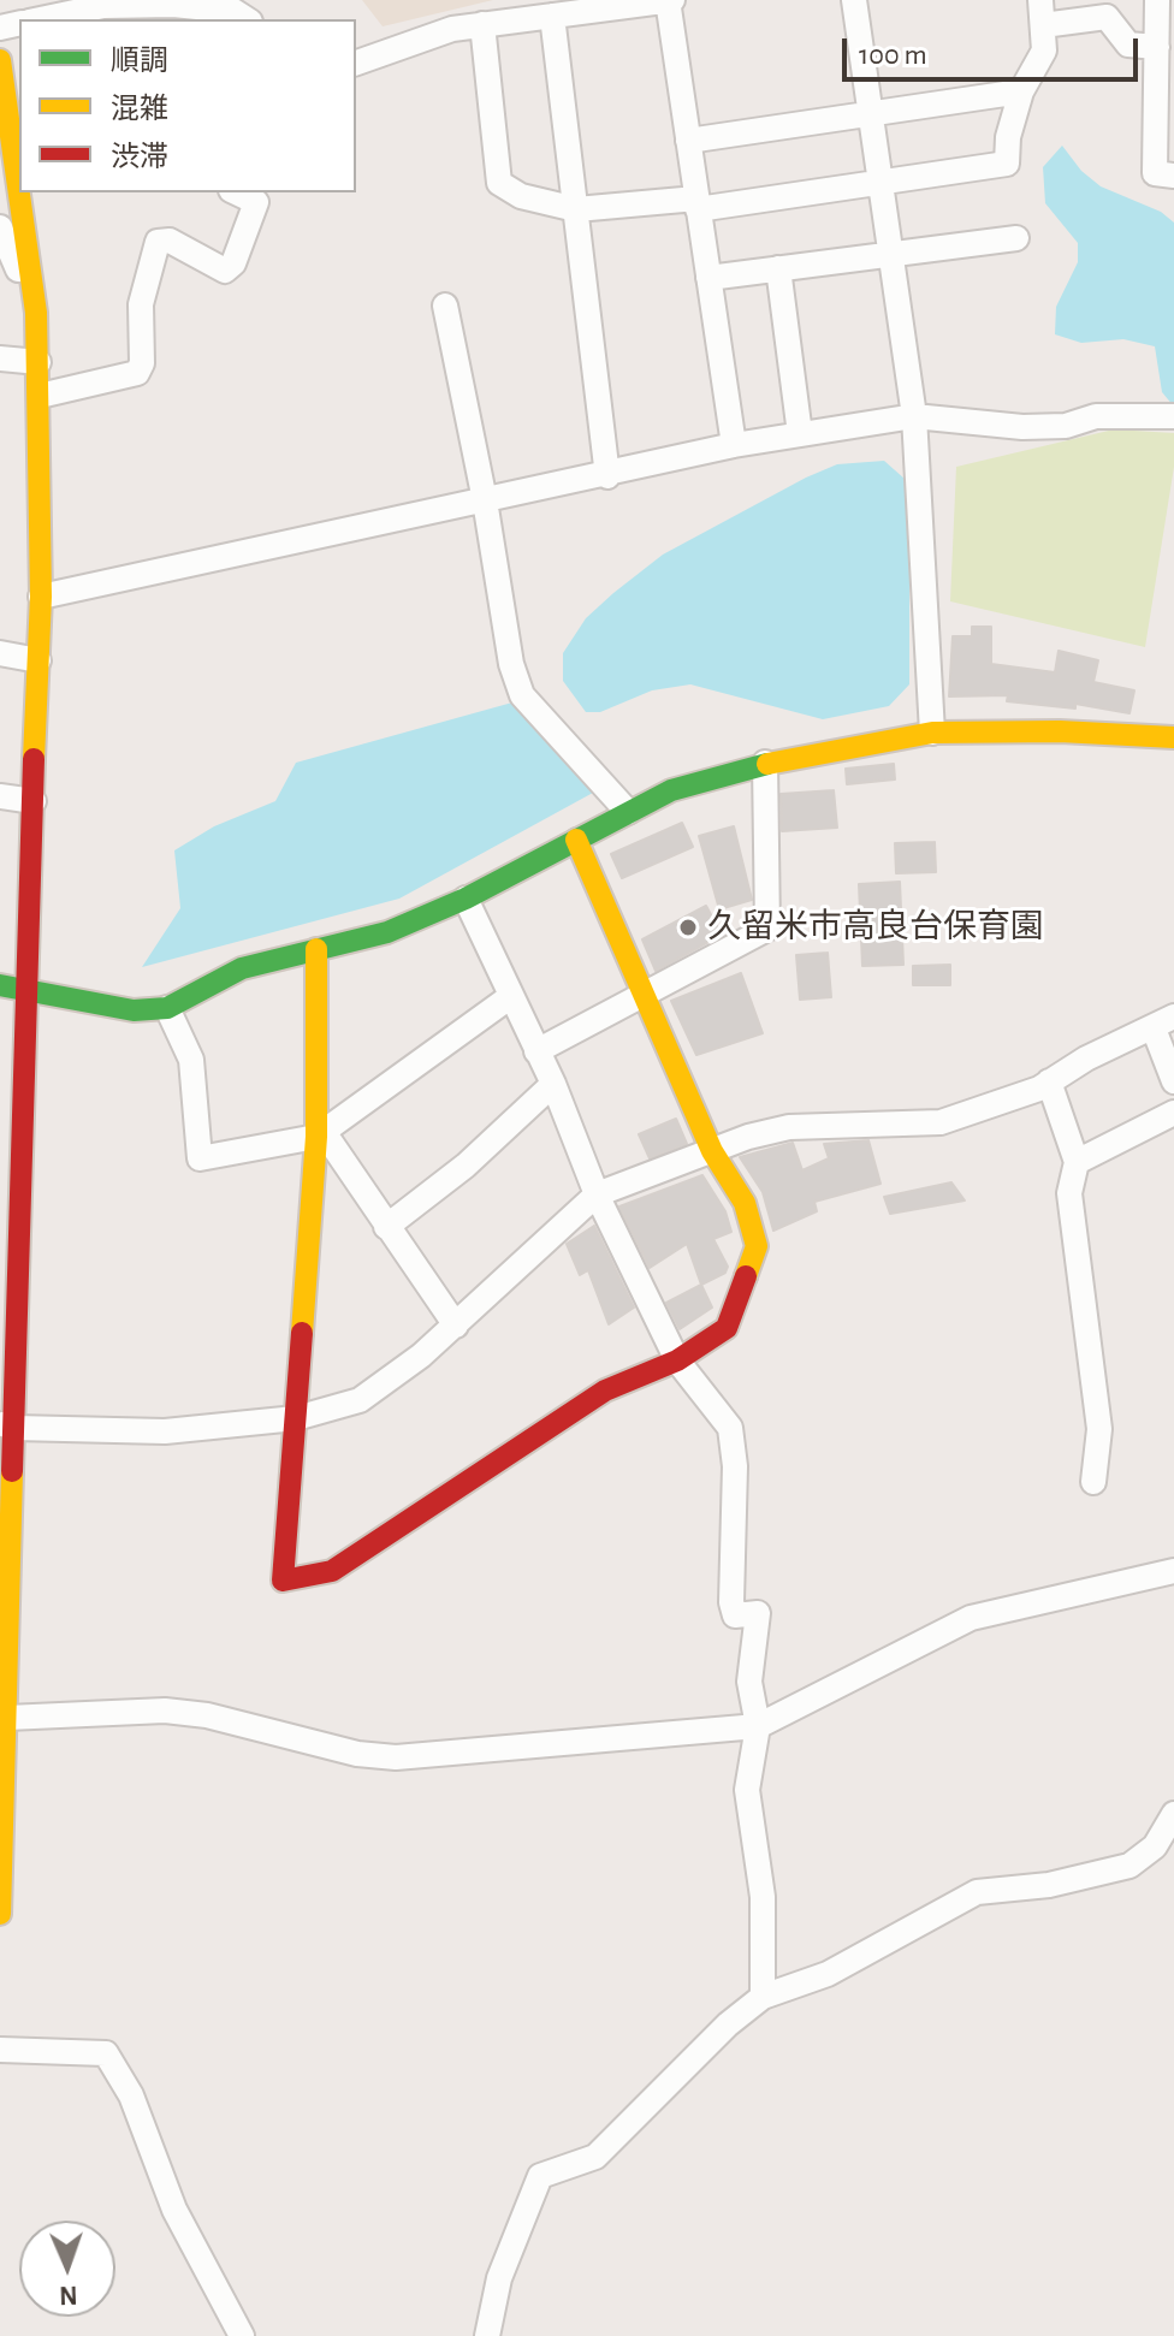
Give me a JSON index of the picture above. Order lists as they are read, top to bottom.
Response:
{
  "places": ["久留米市高良台保育園"],
  "legend": ["順調", "混雑", "渋滞"],
  "scale_bar": "100 m",
  "north": "bottom"
}
